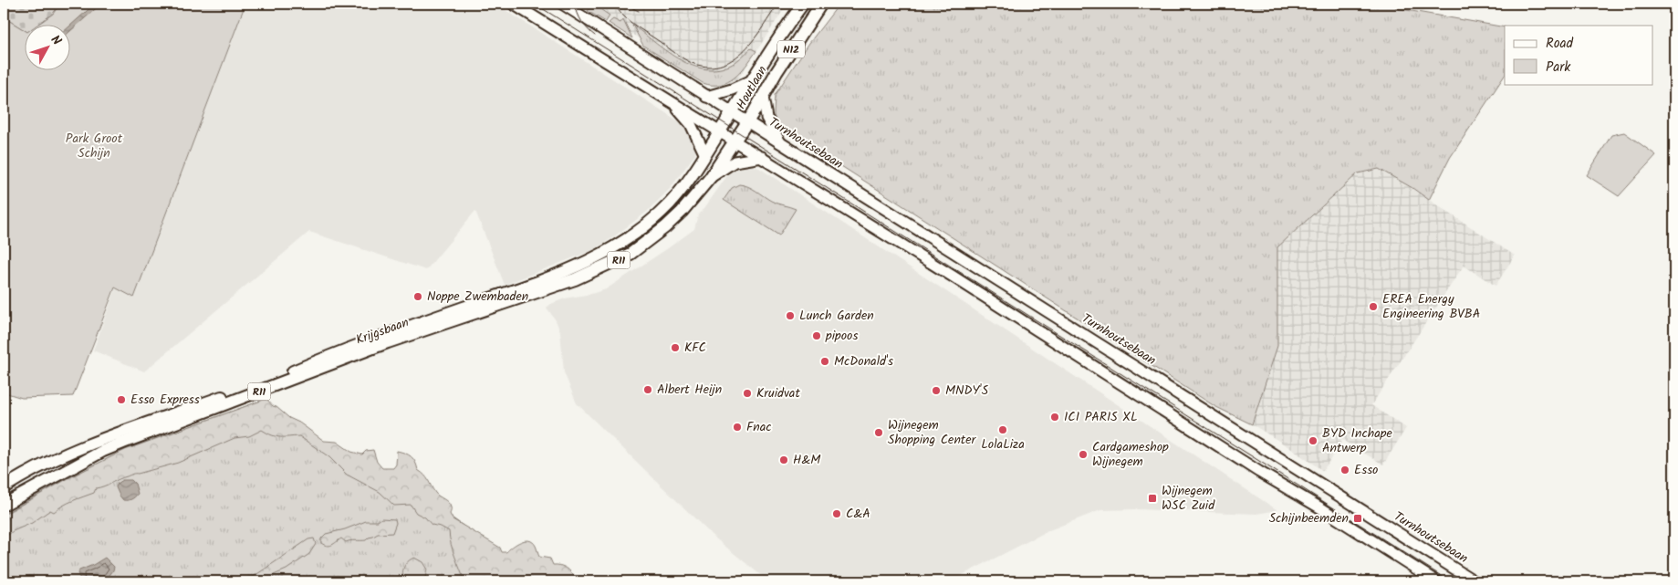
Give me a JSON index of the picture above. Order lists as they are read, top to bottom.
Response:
{
  "streets": {
    "main road": [
      "N12",
      "Houtlaan",
      "Turnhoutsebaan",
      "R11",
      "Krijgsbaan"
    ]
  },
  "crossings": [
    ["Houtlaan", "Turnhoutsebaan"],
    ["Houtlaan", "Krijgsbaan"]
  ],
  "parks": ["Park Groot Schijn"],
  "places": {
    "other": [
      "Noppe Zwembaden",
      "EREA Energy Engineering BVBA",
      "Lunch Garden",
      "pipoos",
      "KFC",
      "McDonald's",
      "Albert Heijn",
      "MNDY'S",
      "Kruidvat",
      "Esso Express",
      "ICI PARIS XL",
      "Fnac",
      "LolaLiza",
      "Wijnegem Shopping Center",
      "BYD Inchape Antwerp",
      "Cardgameshop Wijnegem",
      "H&M",
      "Esso",
      "C&A"
    ],
    "transit": ["Wijnegem WSC Zuid", "Schijnbeemden"]
  },
  "legend": ["Road", "Park"],
  "north": "top right"
}
